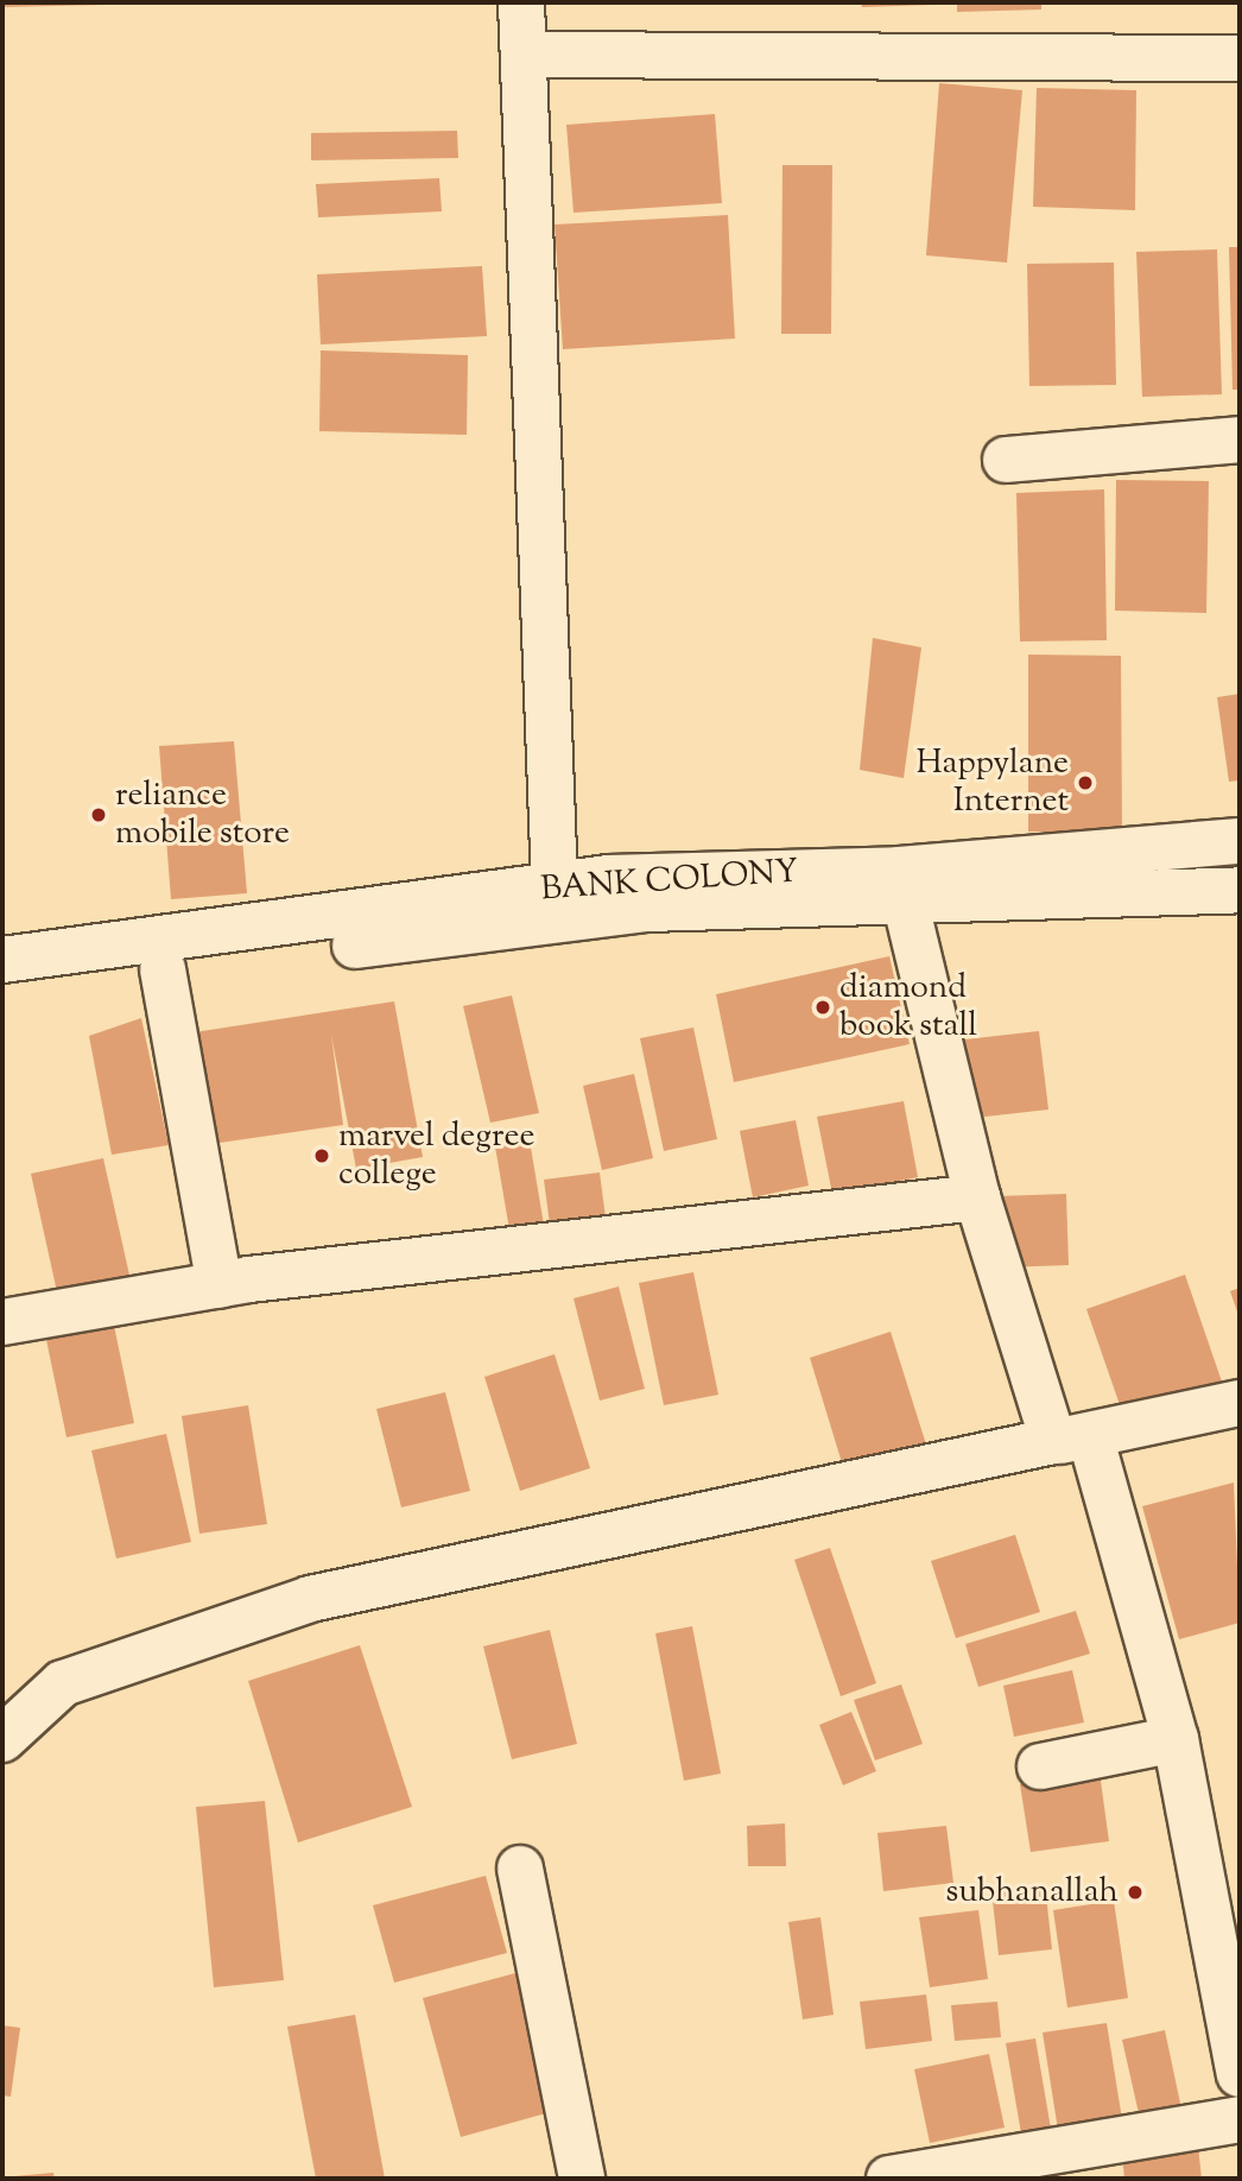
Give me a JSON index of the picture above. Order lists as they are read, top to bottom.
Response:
{
  "streets": {
    "street": ["BANK COLONY"]
  },
  "places": [
    "Happylane Internet",
    "reliance mobile store",
    "diamond book stall",
    "marvel degree college",
    "subhanallah"
  ]
}
